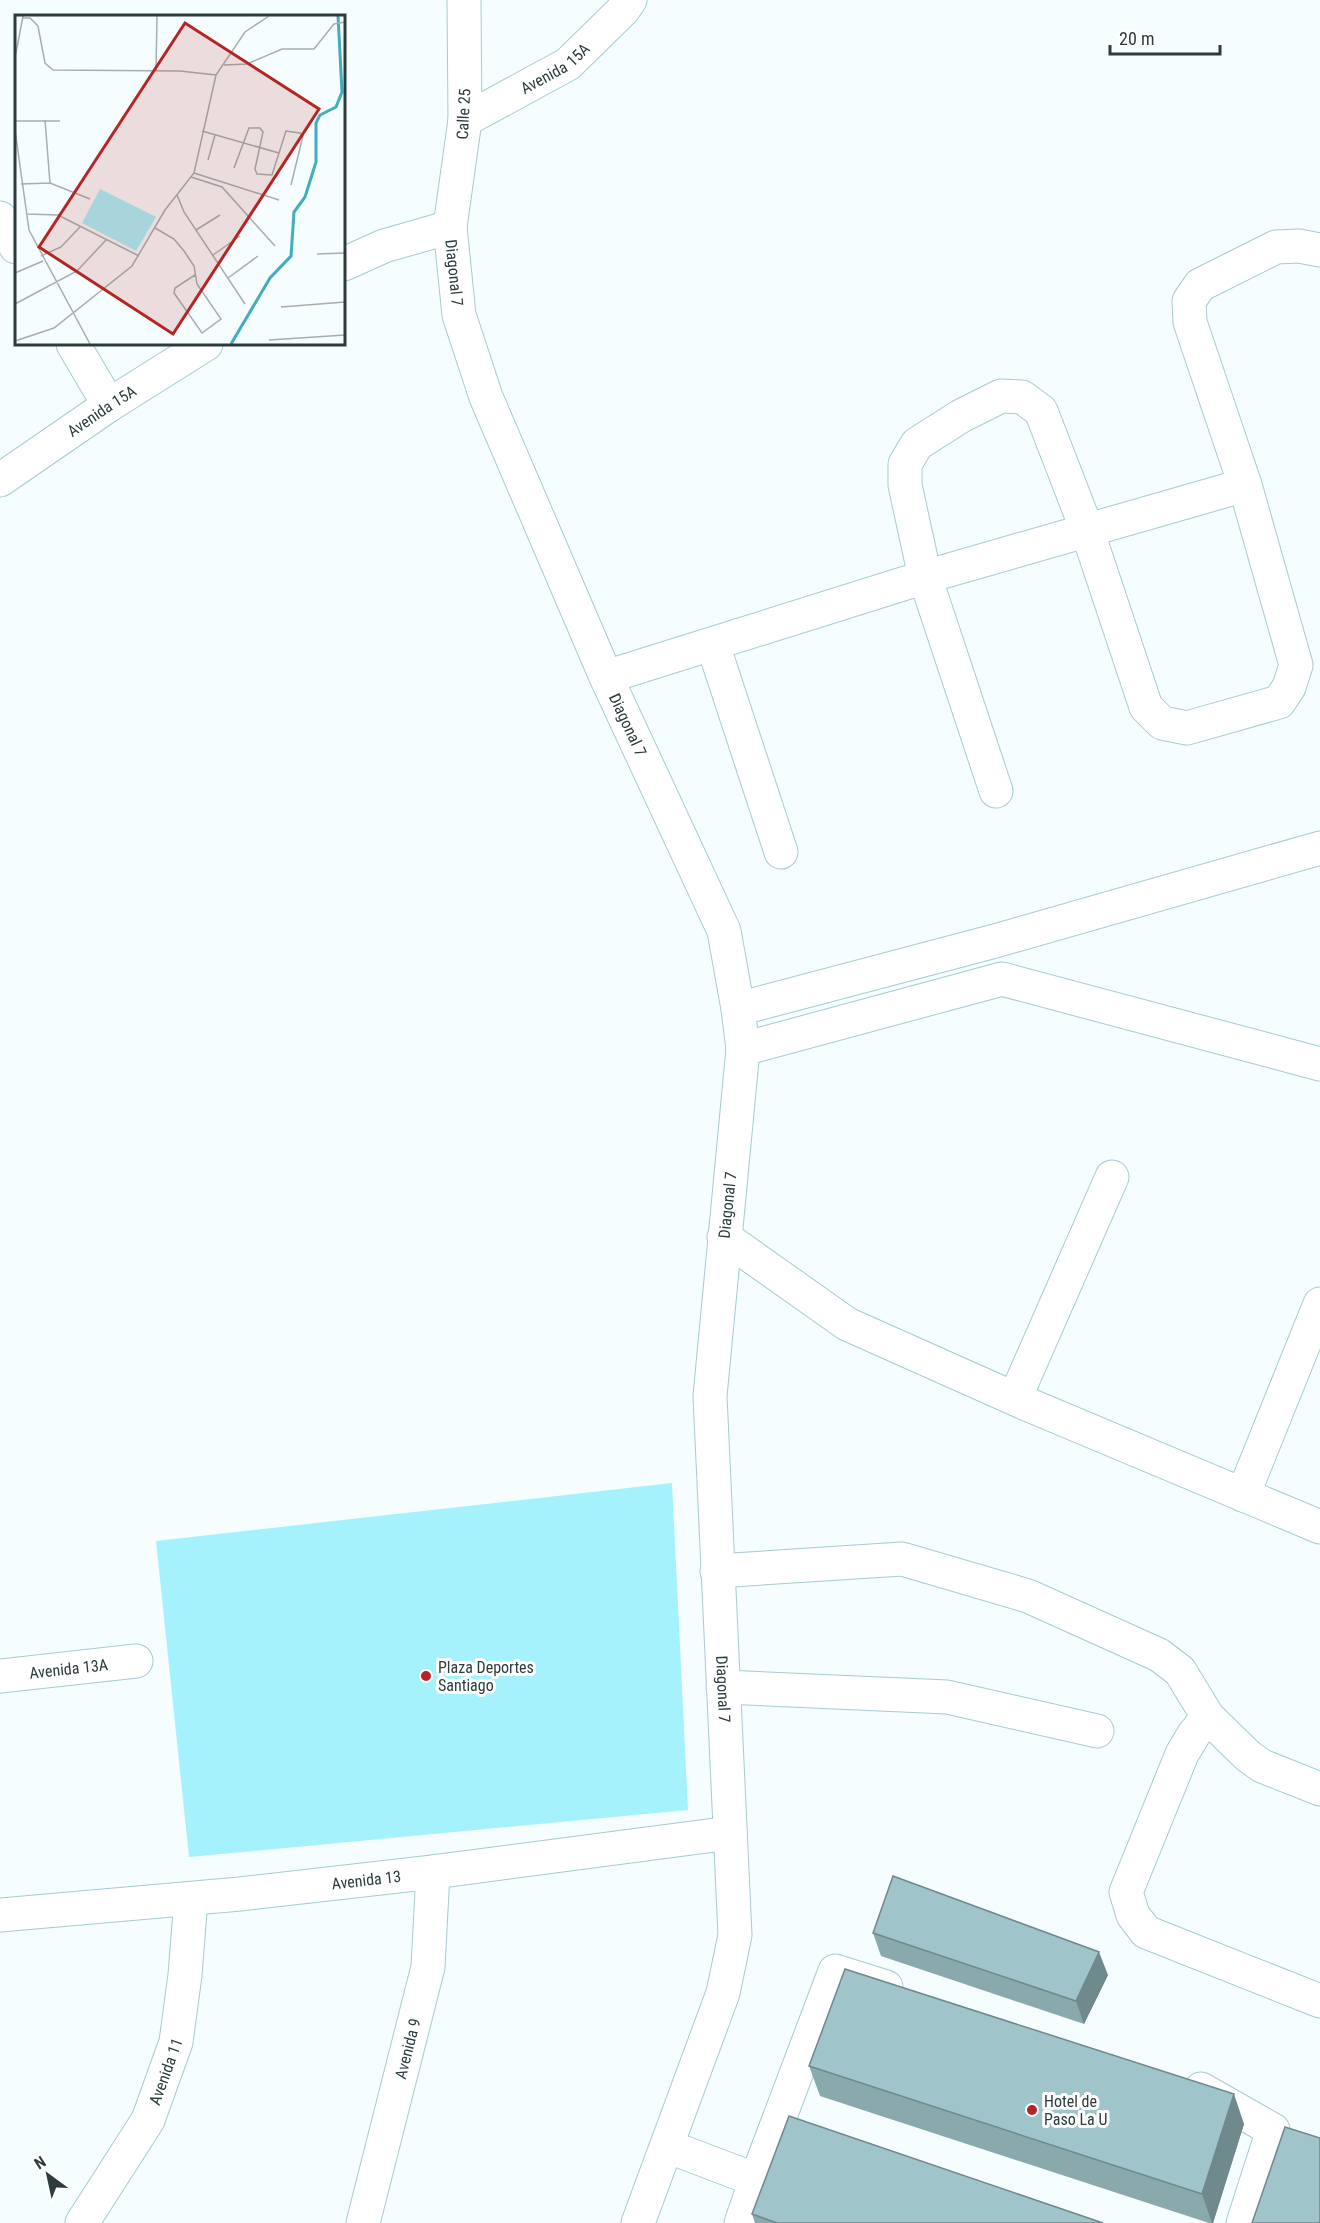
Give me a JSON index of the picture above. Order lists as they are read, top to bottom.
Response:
{
  "streets": {
    "street": [
      "Avenida 15A",
      "Calle 25",
      "Diagonal 7",
      "Avenida 13A",
      "Avenida 13",
      "Avenida 9",
      "Avenida 11"
    ]
  },
  "crossings": [
    ["Avenida 15A", "Calle 25"],
    ["Calle 25", "Diagonal 7"],
    ["Diagonal 7", "Avenida 13"],
    ["Avenida 13", "Avenida 9"],
    ["Avenida 13", "Avenida 11"]
  ],
  "places": ["Plaza Deportes Santiago", "Hotel de Paso La U"],
  "scale_bar": "20 m",
  "north": "top left"
}
